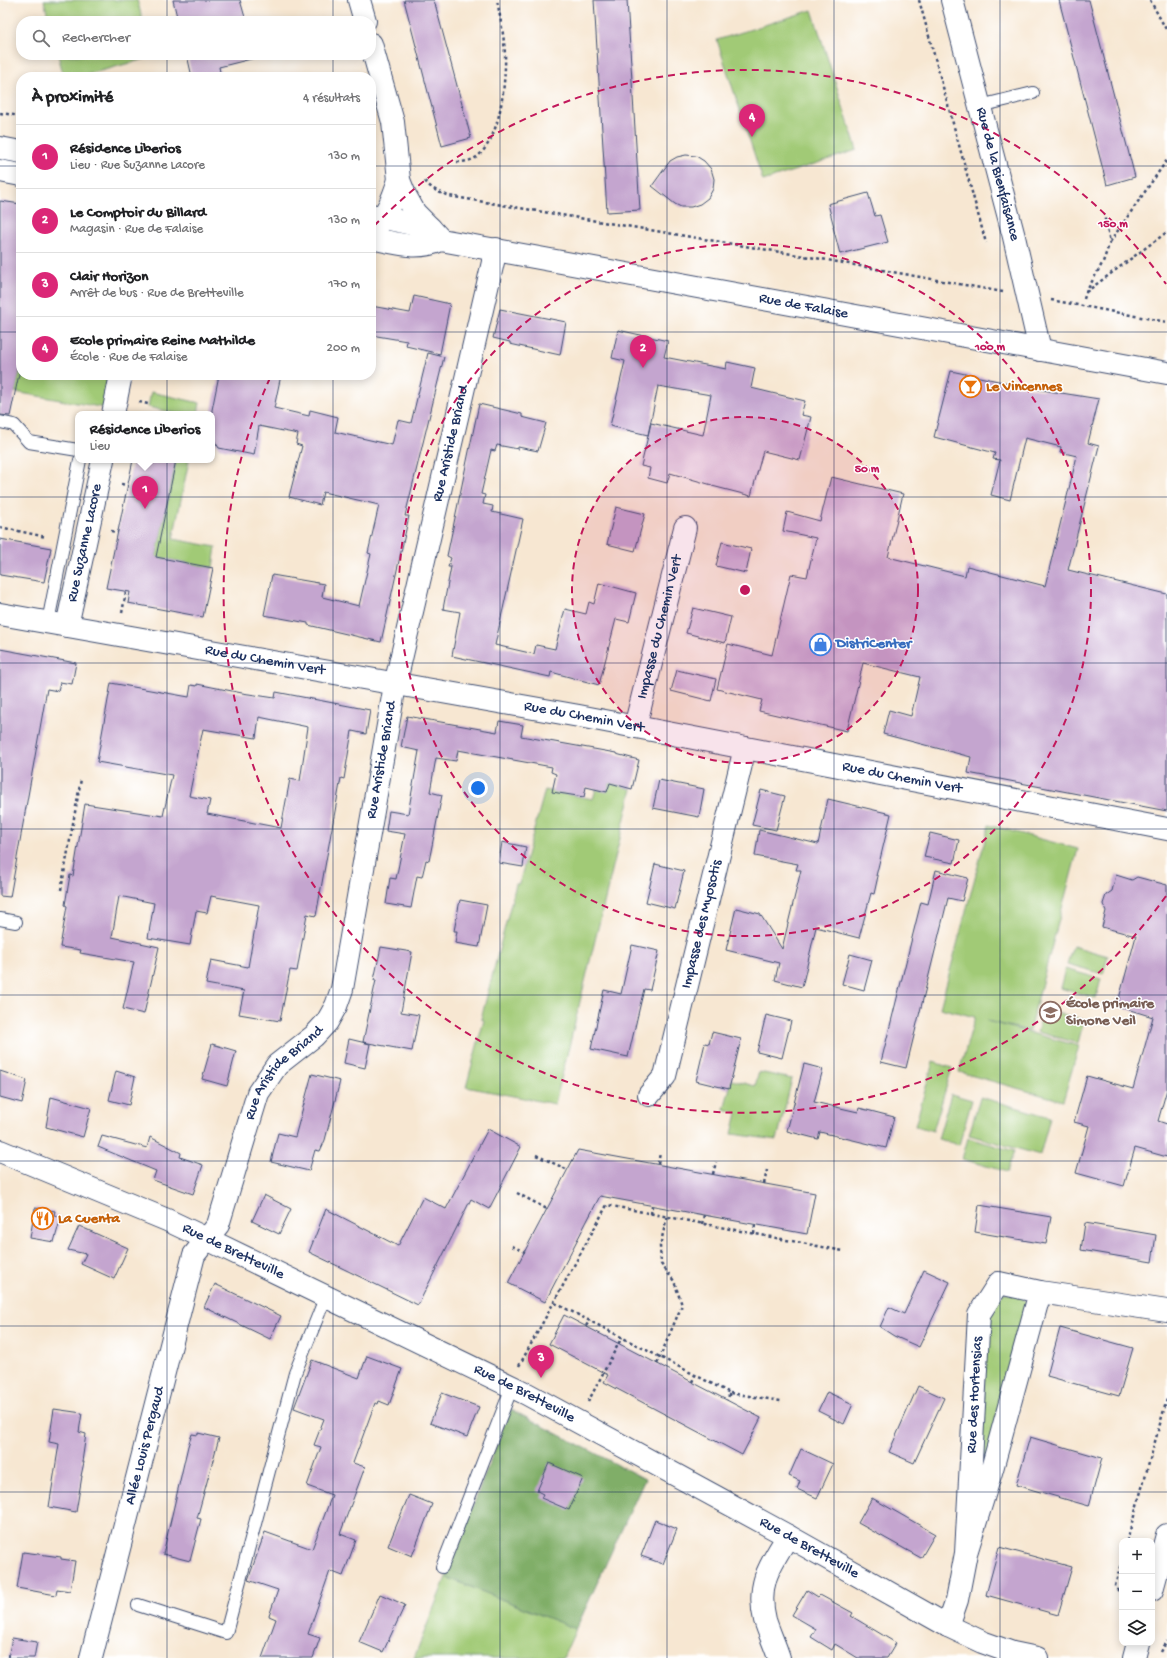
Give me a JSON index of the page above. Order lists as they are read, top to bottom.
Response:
{
  "streets": {
    "street": [
      "Rue de la Bienfaisance",
      "Rue de Falaise",
      "Rue Aristide Briand",
      "Rue Suzanne Lacore",
      "Impasse du Chemin Vert",
      "Rue du Chemin Vert",
      "Impasse des Myosotis",
      "Rue de Bretteville",
      "Rue des Hortensias",
      "Allée Louis Pergaud"
    ]
  },
  "crossings": [
    ["Rue de la Bienfaisance", "Rue de Falaise"],
    ["Rue de Falaise", "Rue Aristide Briand"],
    ["Rue Aristide Briand", "Rue du Chemin Vert"],
    ["Rue Aristide Briand", "Rue de Bretteville"],
    ["Rue Aristide Briand", "Allée Louis Pergaud"],
    ["Rue Suzanne Lacore", "Rue du Chemin Vert"],
    ["Impasse du Chemin Vert", "Rue du Chemin Vert"],
    ["Rue du Chemin Vert", "Impasse des Myosotis"],
    ["Rue de Bretteville", "Rue des Hortensias"],
    ["Rue de Bretteville", "Allée Louis Pergaud"]
  ],
  "places": {
    "bar": ["Le Vincennes"],
    "shop": ["DistriCenter"],
    "school or university": ["École primaire Simone Veil"],
    "restaurant": ["La Cuenta"]
  },
  "page": {
    "search": "Rechercher",
    "heading": ["À proximité", "4 résultats"],
    "pins": [
      "4",
      "2",
      "1",
      "3"
    ],
    "list": [
      {
        "mark": "1",
        "name": "Résidence Liberios",
        "note": "Lieu · Rue Suzanne Lacore",
        "value": "130 m"
      },
      {
        "mark": "2",
        "name": "Le Comptoir du Billard",
        "note": "Magasin · Rue de Falaise",
        "value": "130 m"
      },
      {
        "mark": "3",
        "name": "Clair Horizon",
        "note": "Arrêt de bus · Rue de Bretteville",
        "value": "170 m"
      },
      {
        "mark": "4",
        "name": "Ecole primaire Reine Mathilde",
        "note": "École · Rue de Falaise",
        "value": "200 m"
      }
    ],
    "popup": ["Résidence Liberios", "Lieu"],
    "map_buttons": ["+", "−"]
  },
  "rings": ["150 m", "100 m", "50 m"]
}
